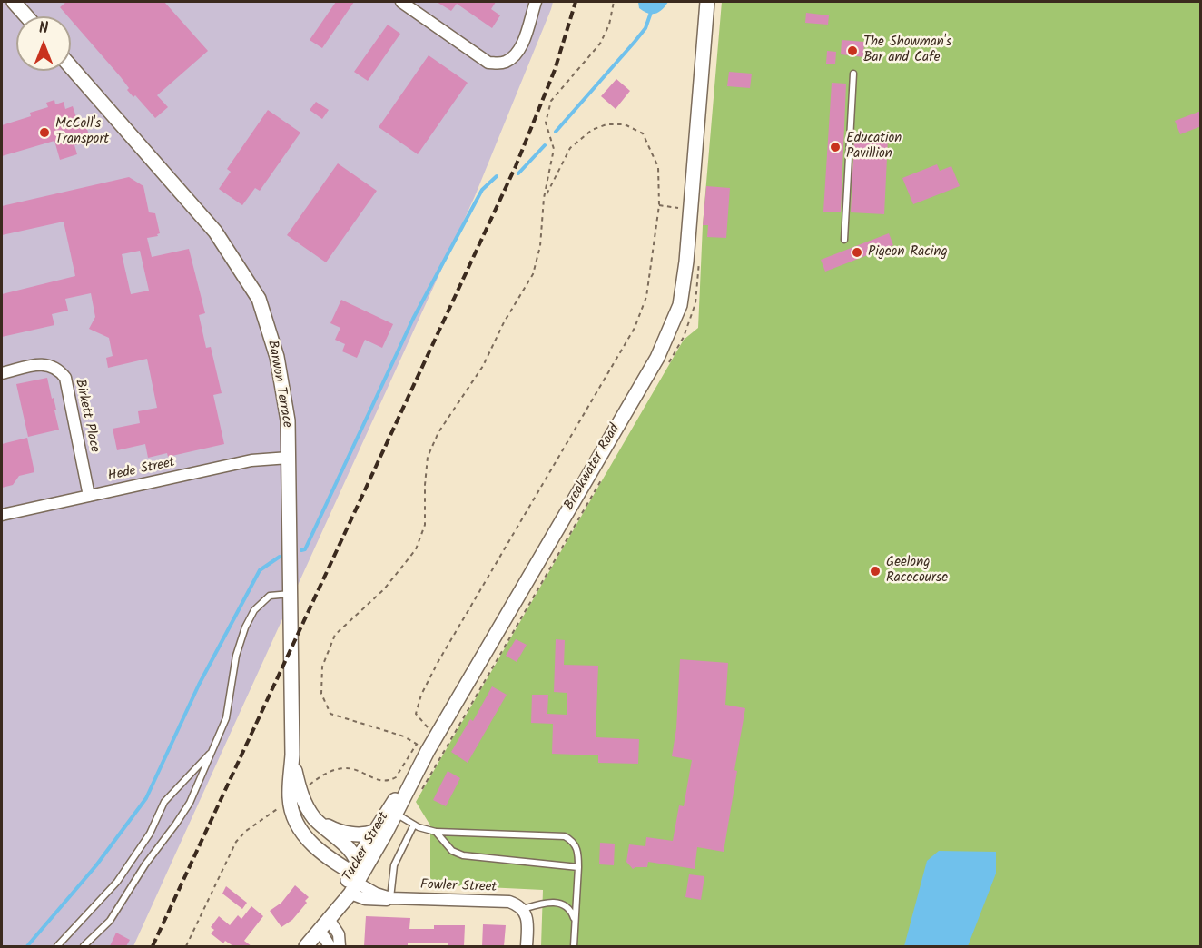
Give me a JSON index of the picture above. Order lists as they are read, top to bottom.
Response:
{
  "streets": {
    "street": [
      "Barwon Terrace",
      "Birkett Place",
      "Breakwater Road",
      "Hede Street",
      "Tucker Street",
      "Fowler Street"
    ]
  },
  "crossings": [
    ["Barwon Terrace", "Hede Street"],
    ["Barwon Terrace", "Tucker Street"],
    ["Barwon Terrace", "Fowler Street"],
    ["Birkett Place", "Hede Street"],
    ["Breakwater Road", "Tucker Street"],
    ["Tucker Street", "Fowler Street"]
  ],
  "places": [
    "The Showman's Bar and Cafe",
    "McColl's Transport",
    "Education Pavillion",
    "Pigeon Racing",
    "Geelong Racecourse"
  ],
  "north": "top"
}
